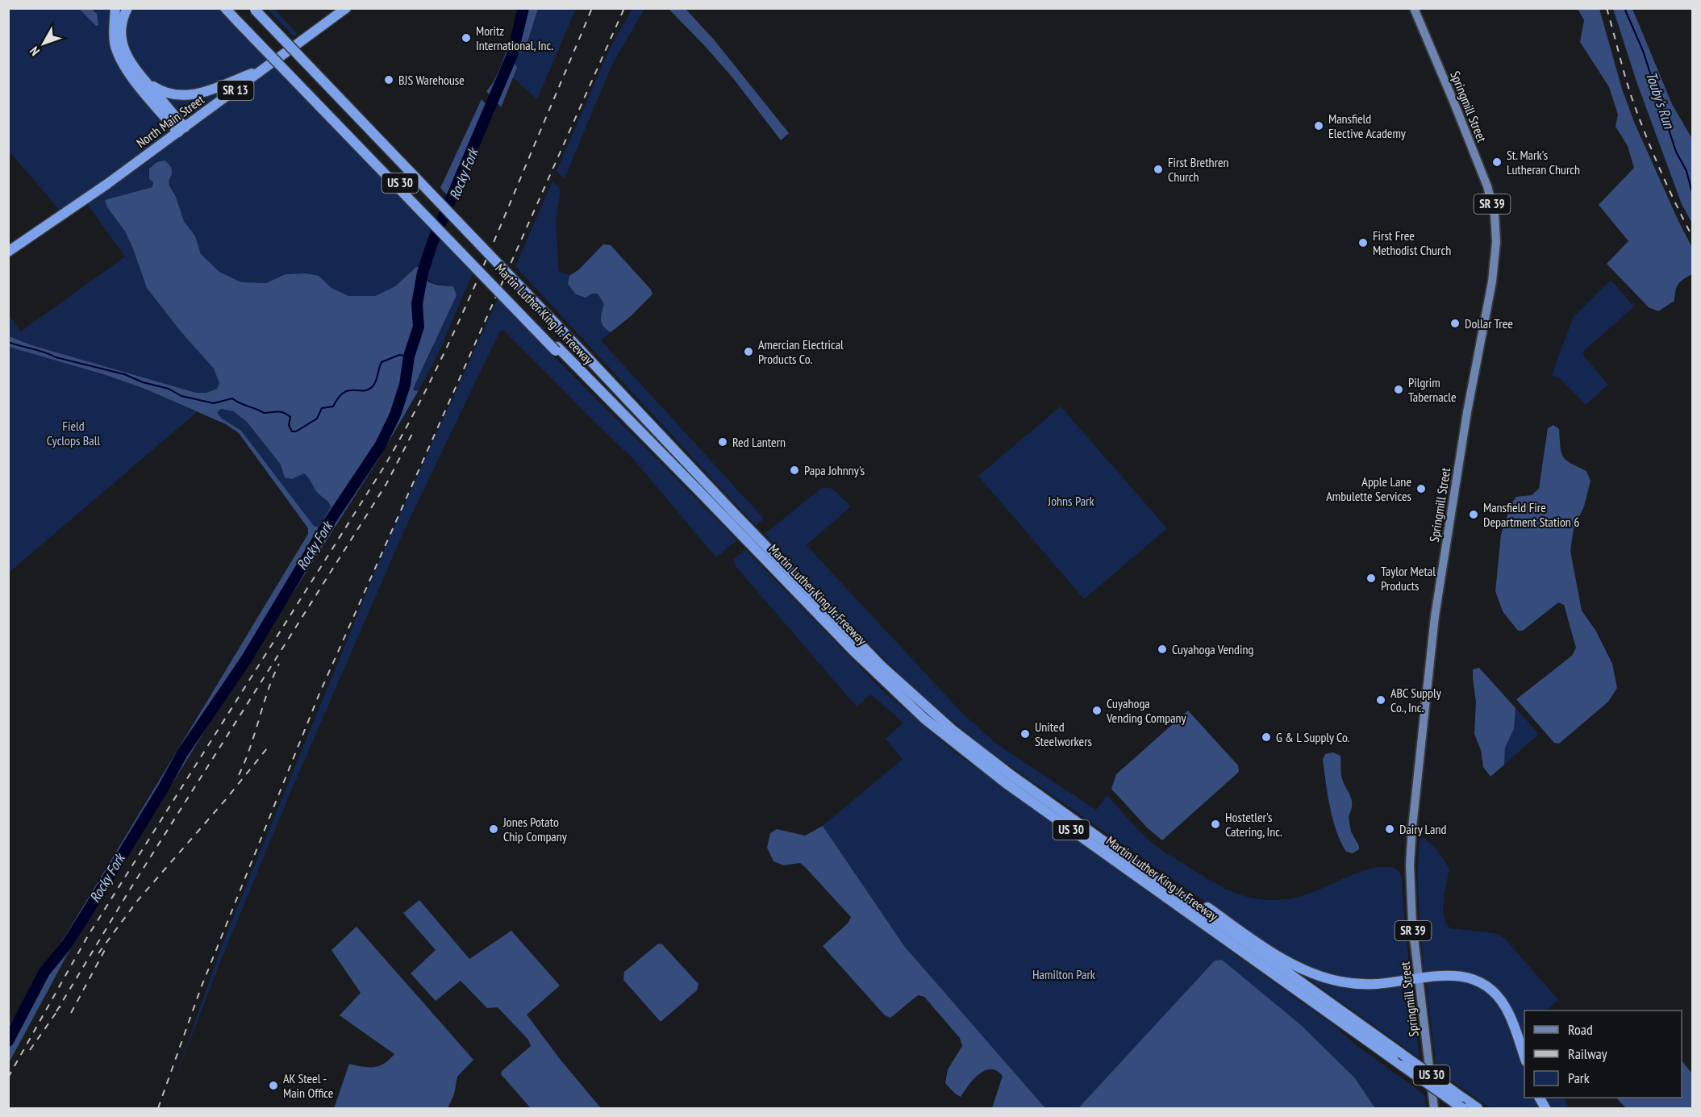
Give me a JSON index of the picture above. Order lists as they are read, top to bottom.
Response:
{
  "streets": {
    "highway": [
      "SR 13",
      "North Main Street",
      "US 30",
      "Martin Luther King Jr. Freeway"
    ],
    "main road": ["Springmill Street", "SR 39"]
  },
  "water": ["Touby's Run", "Rocky Fork"],
  "parks": ["Field Cyclops Ball", "Johns Park", "Hamilton Park"],
  "places": [
    "Moritz International, Inc.",
    "BJS Warehouse",
    "Mansfield Elective Academy",
    "St. Mark's Lutheran Church",
    "First Brethren Church",
    "First Free Methodist Church",
    "Dollar Tree",
    "Amercian Electrical Products Co.",
    "Pilgrim Tabernacle",
    "Red Lantern",
    "Papa Johnny's",
    "Apple Lane Ambulette Services",
    "Mansfield Fire Department Station 6",
    "Taylor Metal Products",
    "Cuyahoga Vending",
    "ABC Supply Co., Inc.",
    "Cuyahoga Vending Company",
    "United Steelworkers",
    "G & L Supply Co.",
    "Hostetler's Catering, Inc.",
    "Jones Potato Chip Company",
    "Dairy Land",
    "AK Steel - Main Office"
  ],
  "legend": ["Road", "Railway", "Park"],
  "north": "bottom left"
}
